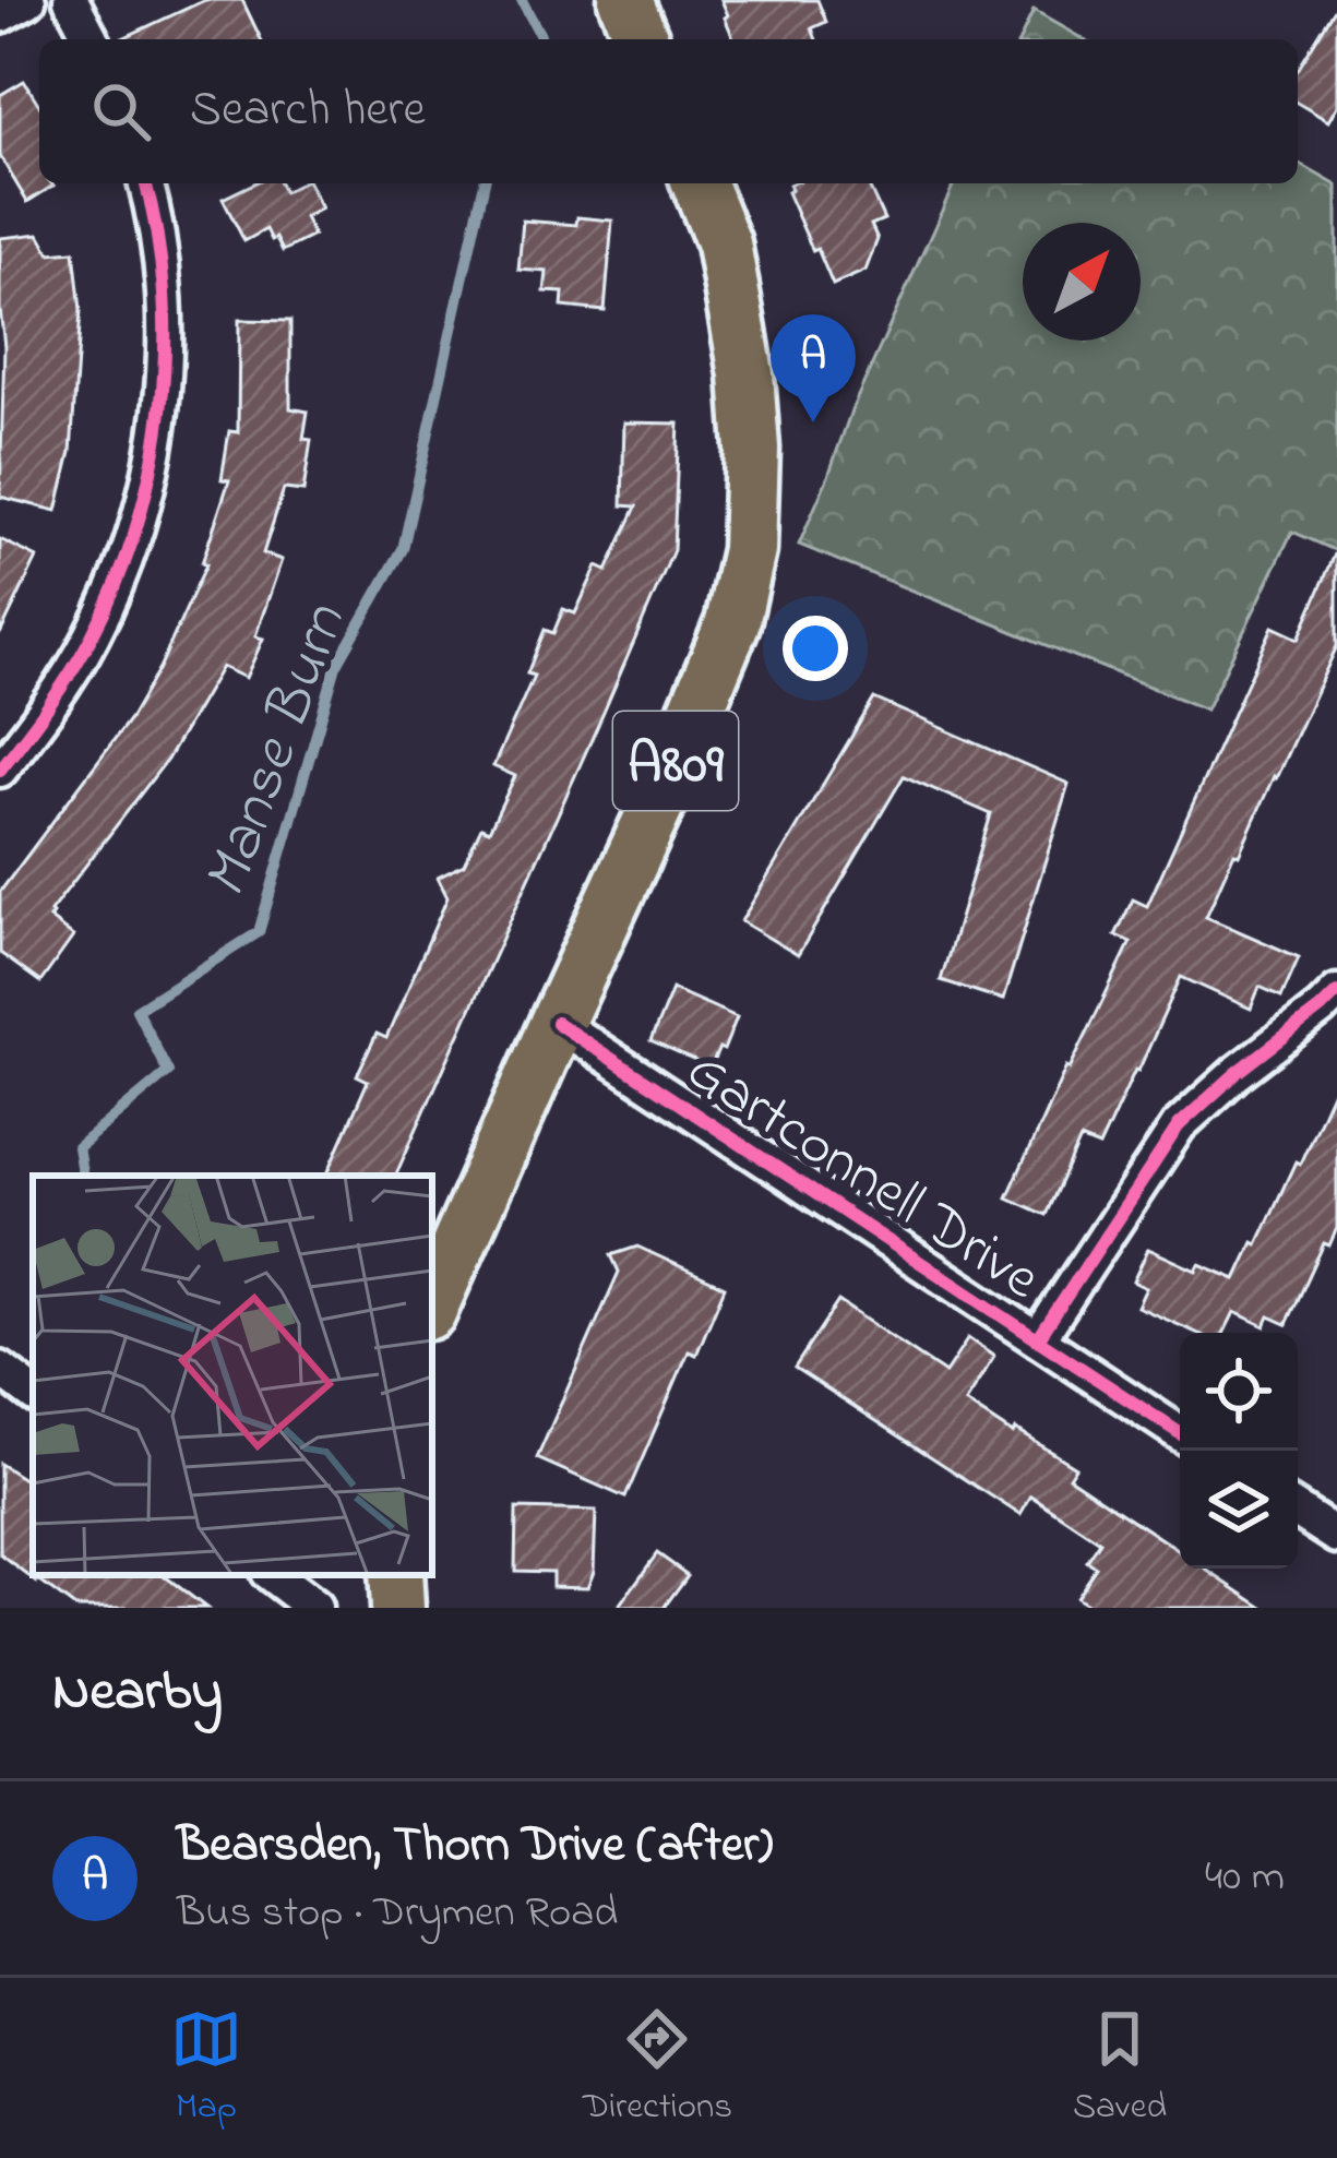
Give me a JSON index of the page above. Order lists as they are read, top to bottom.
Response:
{
  "streets": {
    "main road": ["A809"],
    "street": ["Gartconnell Drive"]
  },
  "crossings": [
    ["A809", "Gartconnell Drive"]
  ],
  "water": ["Manse Burn"],
  "north": "top right",
  "page": {
    "search": "Search here",
    "pins": "A",
    "heading": "Nearby",
    "list": [
      {
        "mark": "A",
        "name": "Bearsden, Thorn Drive (after)",
        "note": "Bus stop · Drymen Road",
        "value": "40 m"
      }
    ],
    "nav": ["Map", "Directions", "Saved"]
  }
}
